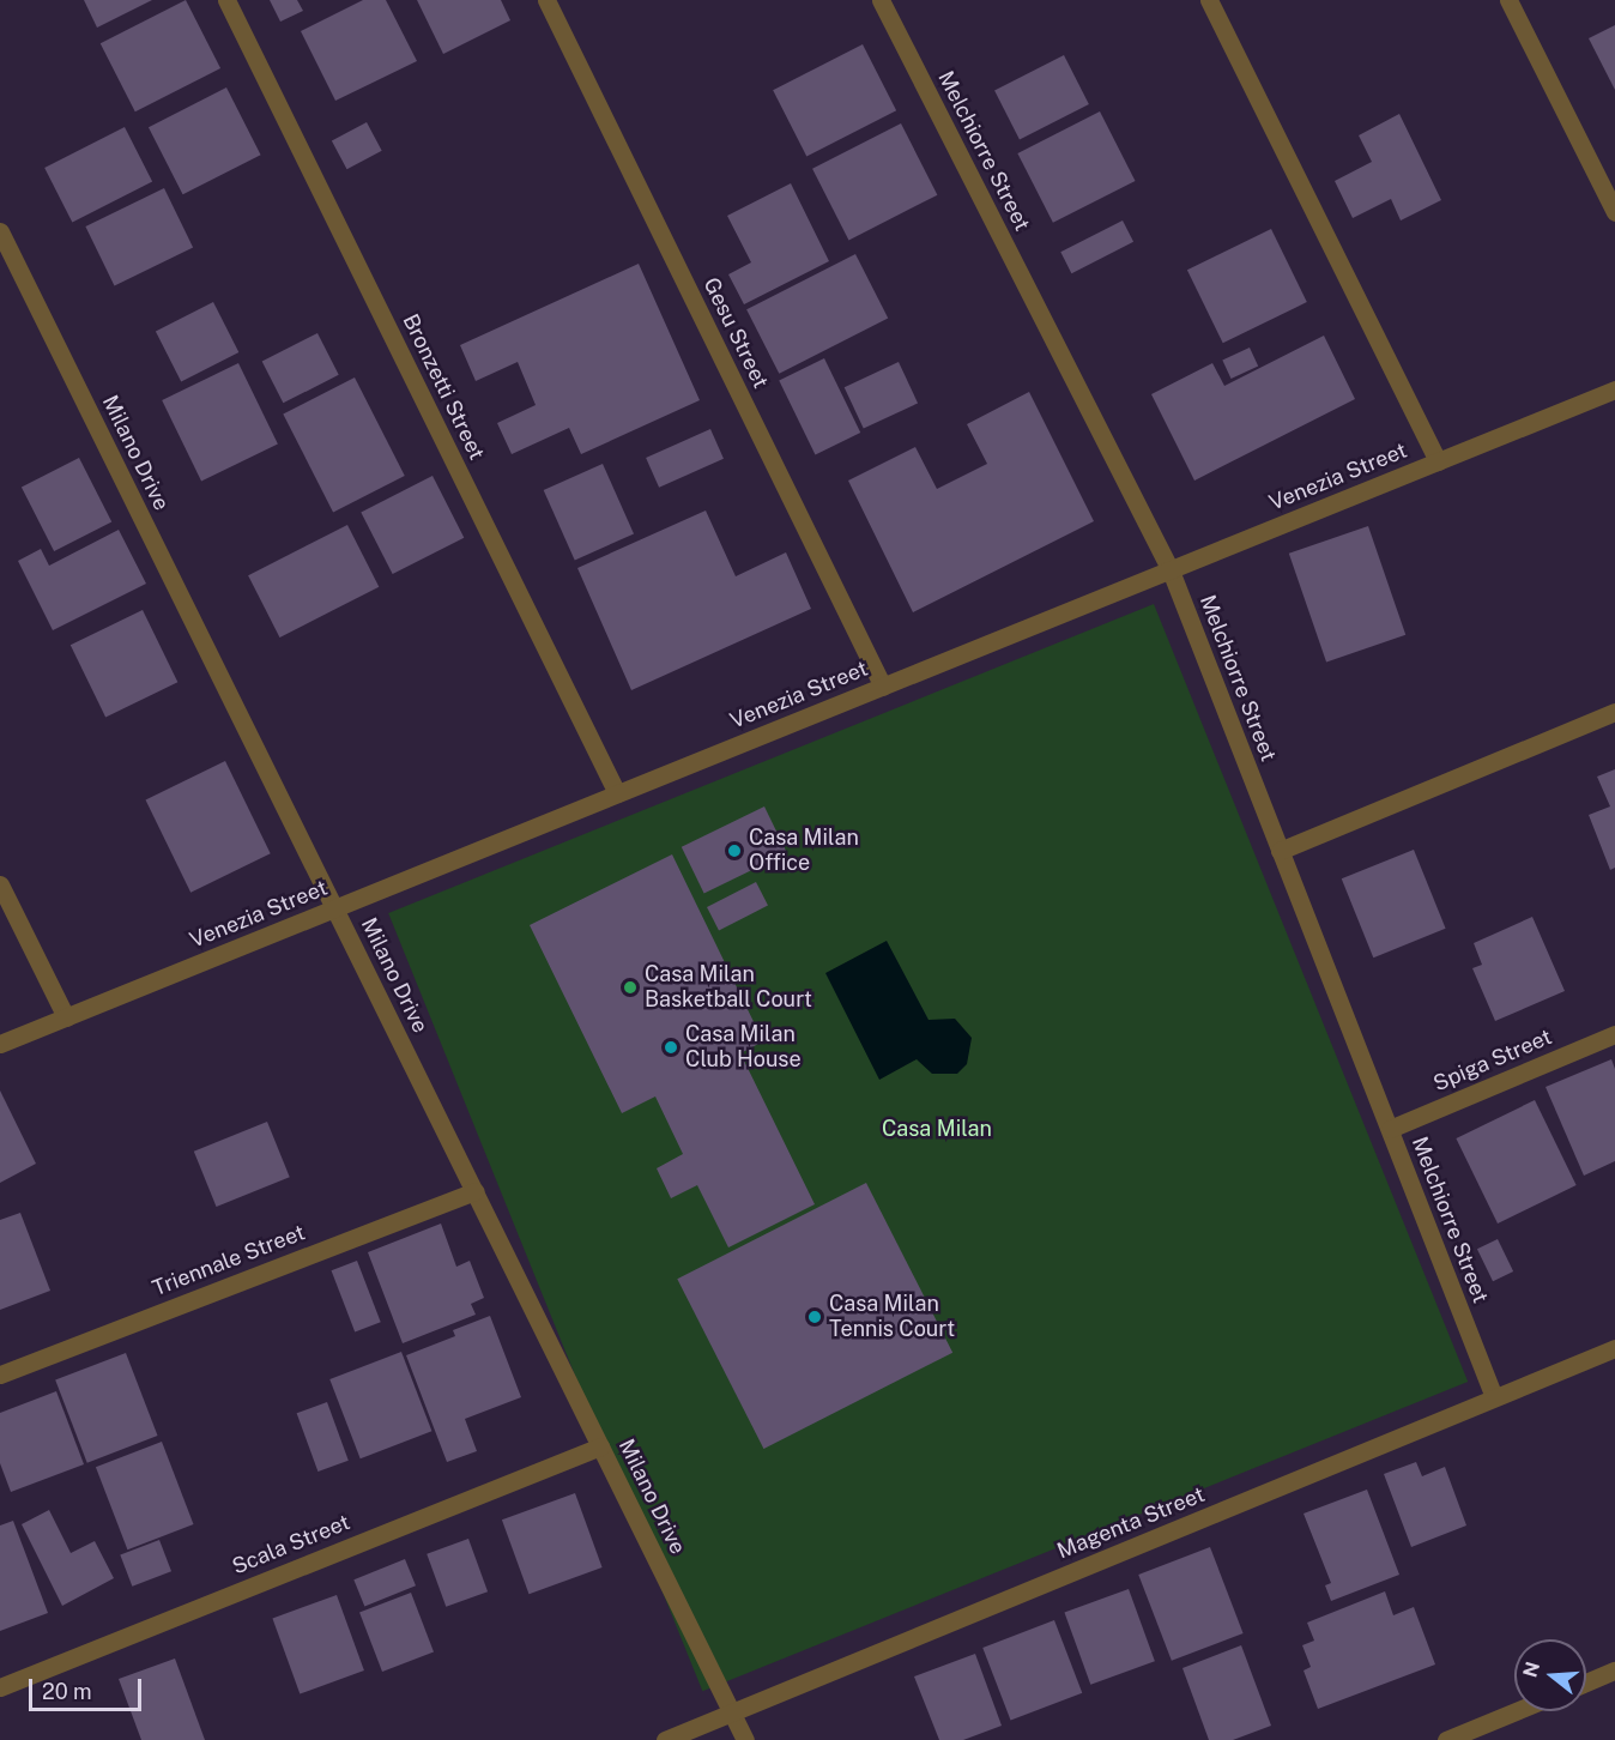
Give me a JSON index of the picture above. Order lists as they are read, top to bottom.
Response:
{
  "streets": {
    "street": [
      "Melchiorre Street",
      "Gesu Street",
      "Bronzetti Street",
      "Milano Drive",
      "Venezia Street",
      "Spiga Street",
      "Triennale Street",
      "Magenta Street",
      "Scala Street"
    ]
  },
  "crossings": [
    ["Melchiorre Street", "Venezia Street"],
    ["Melchiorre Street", "Spiga Street"],
    ["Melchiorre Street", "Magenta Street"],
    ["Gesu Street", "Venezia Street"],
    ["Bronzetti Street", "Venezia Street"],
    ["Milano Drive", "Venezia Street"],
    ["Milano Drive", "Triennale Street"],
    ["Milano Drive", "Magenta Street"],
    ["Milano Drive", "Scala Street"]
  ],
  "parks": ["Casa Milan"],
  "places": [
    "Casa Milan Office",
    "Casa Milan Basketball Court",
    "Casa Milan Club House",
    "Casa Milan Tennis Court"
  ],
  "scale_bar": "20 m",
  "north": "left"
}
